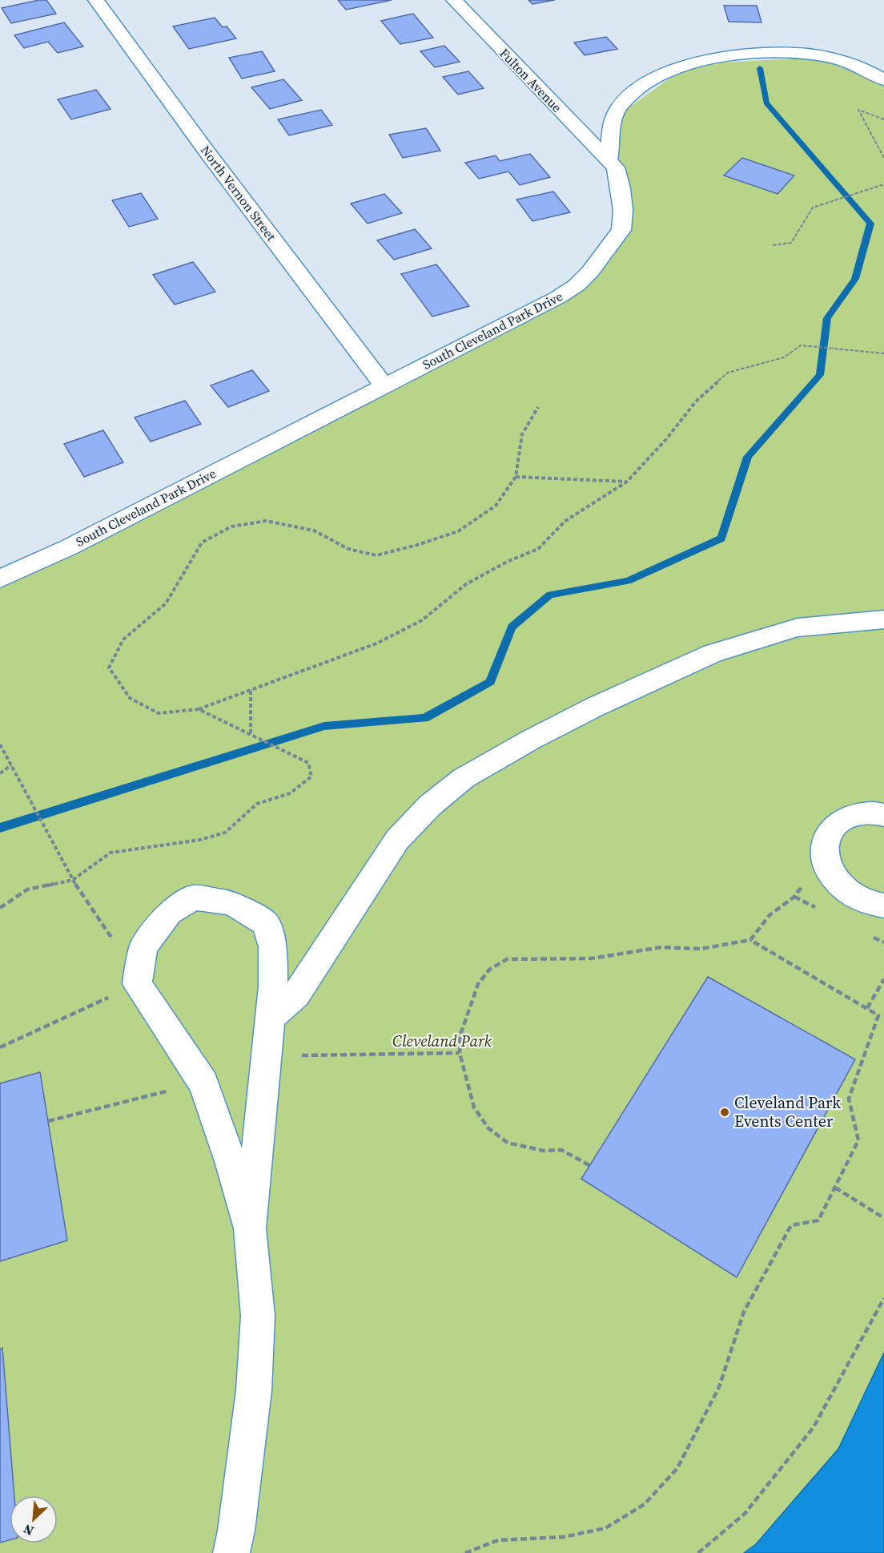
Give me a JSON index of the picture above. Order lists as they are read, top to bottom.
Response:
{
  "streets": {
    "street": ["Fulton Avenue", "North Vernon Street", "South Cleveland Park Drive"]
  },
  "crossings": [
    ["Fulton Avenue", "South Cleveland Park Drive"],
    ["North Vernon Street", "South Cleveland Park Drive"]
  ],
  "parks": ["Cleveland Park"],
  "places": ["Cleveland Park Events Center"],
  "north": "bottom left"
}
